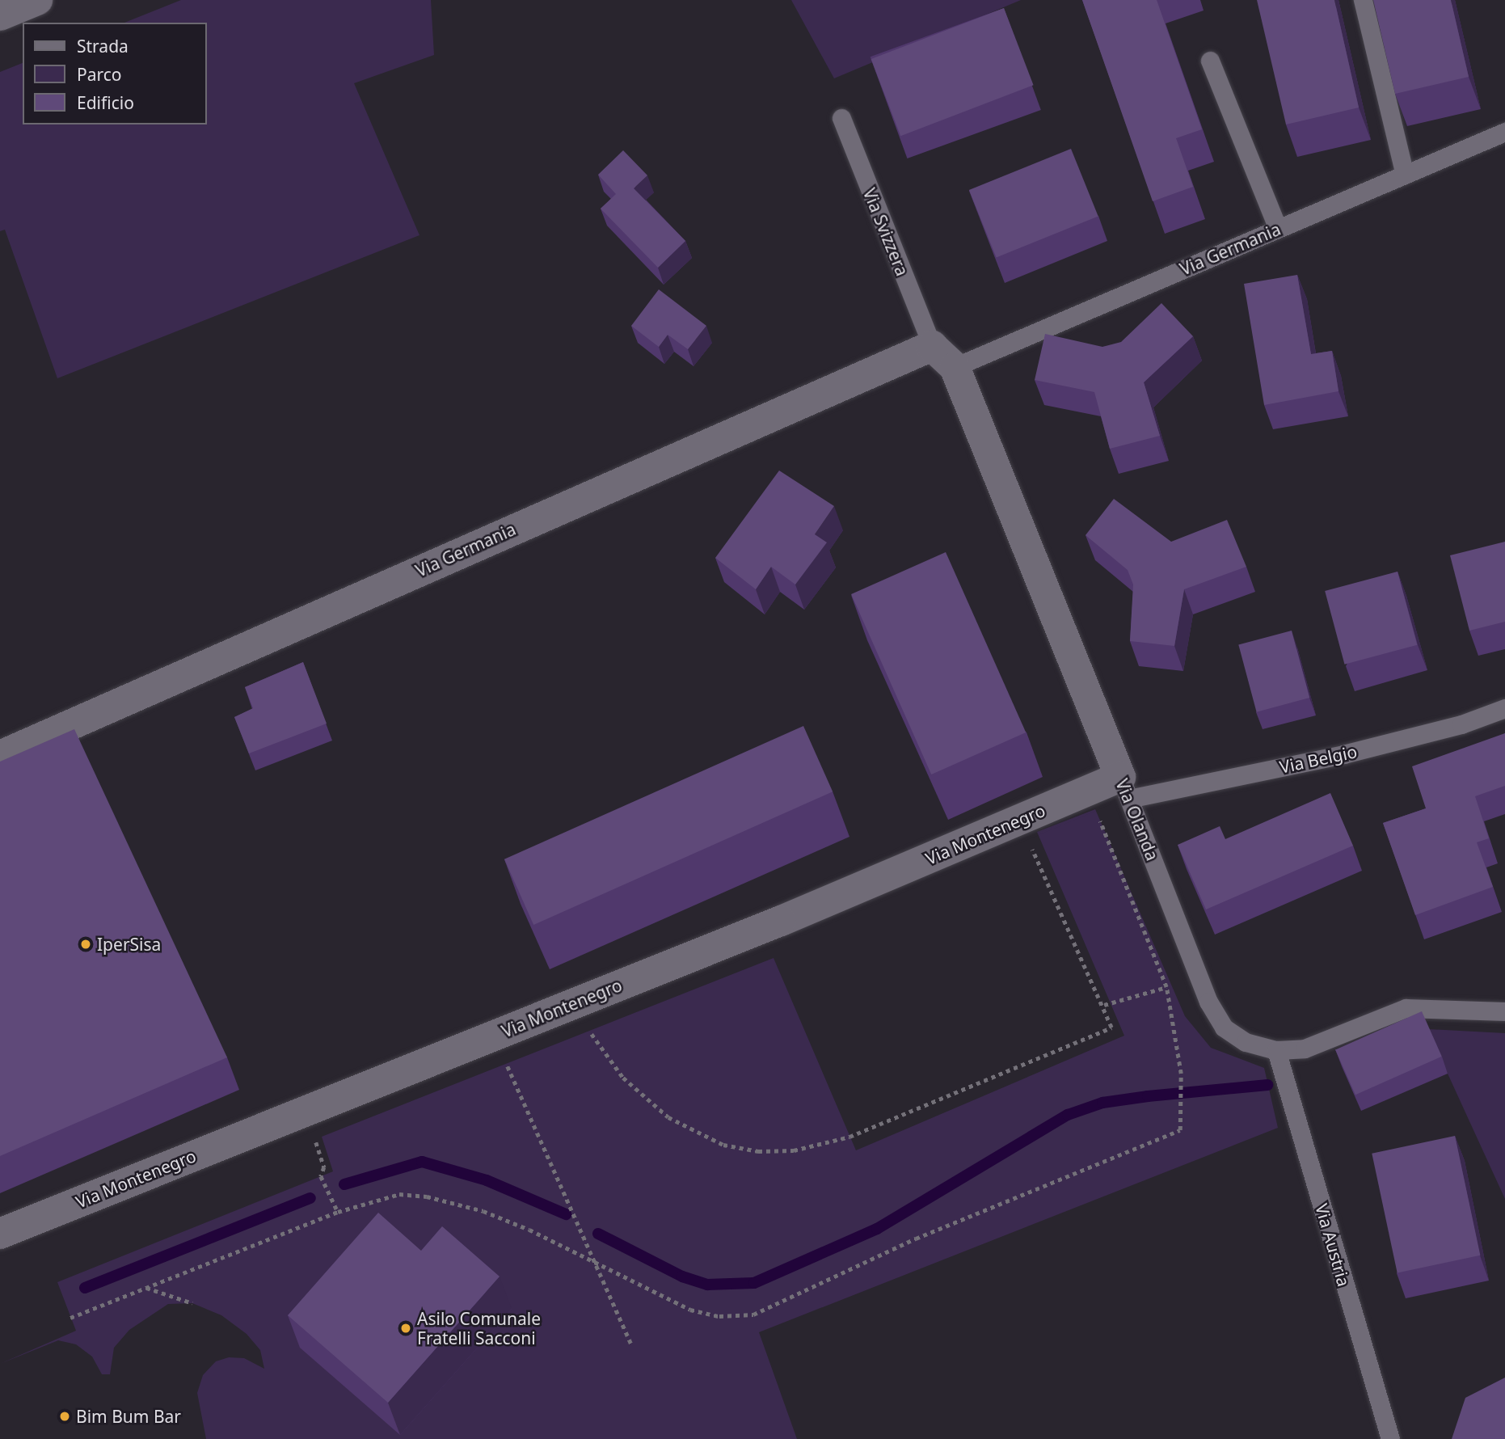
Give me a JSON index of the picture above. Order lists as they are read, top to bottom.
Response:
{
  "streets": {
    "street": ["Via Germania", "Via Olanda", "Via Montenegro"],
    "lane": ["Via Svizzera", "Via Belgio", "Via Austria"]
  },
  "crossings": [
    ["Via Svizzera", "Via Germania"],
    ["Via Svizzera", "Via Olanda"],
    ["Via Germania", "Via Olanda"],
    ["Via Belgio", "Via Olanda"],
    ["Via Belgio", "Via Montenegro"],
    ["Via Olanda", "Via Montenegro"],
    ["Via Olanda", "Via Austria"]
  ],
  "places": ["IperSisa", "Asilo Comunale Fratelli Sacconi", "Bim Bum Bar"],
  "legend": ["Strada", "Parco", "Edificio"]
}
